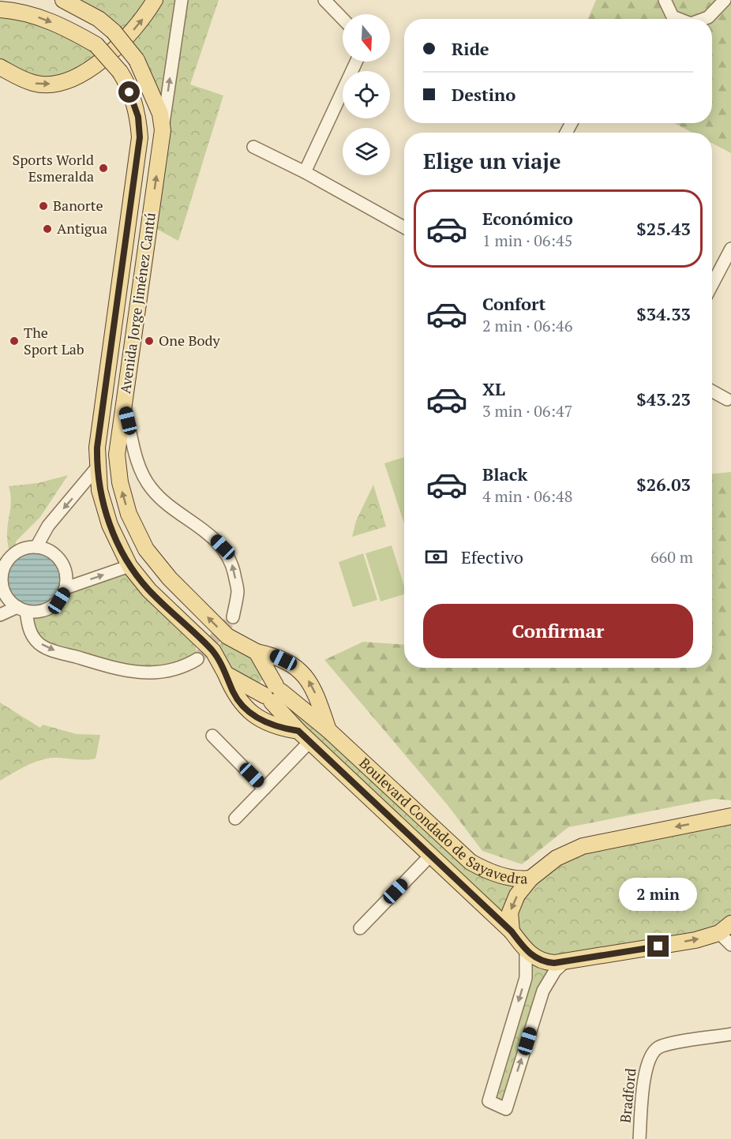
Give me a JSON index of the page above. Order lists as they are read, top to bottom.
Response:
{
  "streets": {
    "main road": ["Avenida Jorge Jiménez Cantú", "Boulevard Condado de Sayavedra"],
    "street": ["Bradford"]
  },
  "crossings": [
    ["Avenida Jorge Jiménez Cantú", "Boulevard Condado de Sayavedra"]
  ],
  "places": [
    "Sports World Esmeralda",
    "Banorte",
    "Antigua",
    "The Sport Lab",
    "One Body"
  ],
  "north": "bottom",
  "page": {
    "banner": ["Ride", "Destino"],
    "heading": "Elige un viaje",
    "list": [
      {
        "name": "Económico",
        "note": "1 min · 06:45",
        "value": "$25.43"
      },
      {
        "name": "Confort",
        "note": "2 min · 06:46",
        "value": "$34.33"
      },
      {
        "name": "XL",
        "note": "3 min · 06:47",
        "value": "$43.23"
      },
      {
        "name": "Black",
        "note": "4 min · 06:48",
        "value": "$26.03"
      }
    ],
    "pay": ["Efectivo", "660 m"],
    "buttons": "Confirmar",
    "bubble": "2 min"
  }
}
